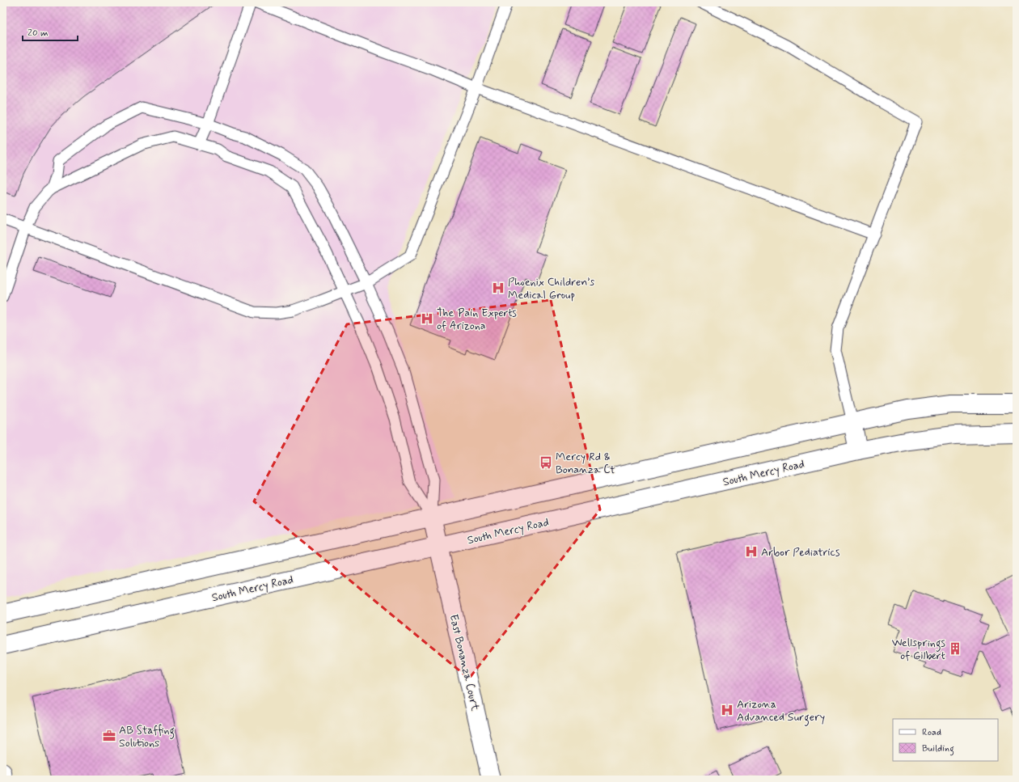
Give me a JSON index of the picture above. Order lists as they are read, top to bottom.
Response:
{
  "streets": {
    "main road": ["South Mercy Road", "East Bonanza Court"]
  },
  "crossings": [
    ["South Mercy Road", "East Bonanza Court"]
  ],
  "places": {
    "hospital": [
      "Phoenix Children’s Medical Group",
      "The Pain Experts of Arizona",
      "Arbor Pediatrics",
      "Arizona Advanced Surgery"
    ],
    "bus stop": ["Mercy Rd & Bonanza Ct"],
    "building": ["Wellsprings of Gilbert"],
    "office": ["AB Staffing Solutions"]
  },
  "legend": ["Road", "Building"],
  "scale_bar": "20 m"
}
